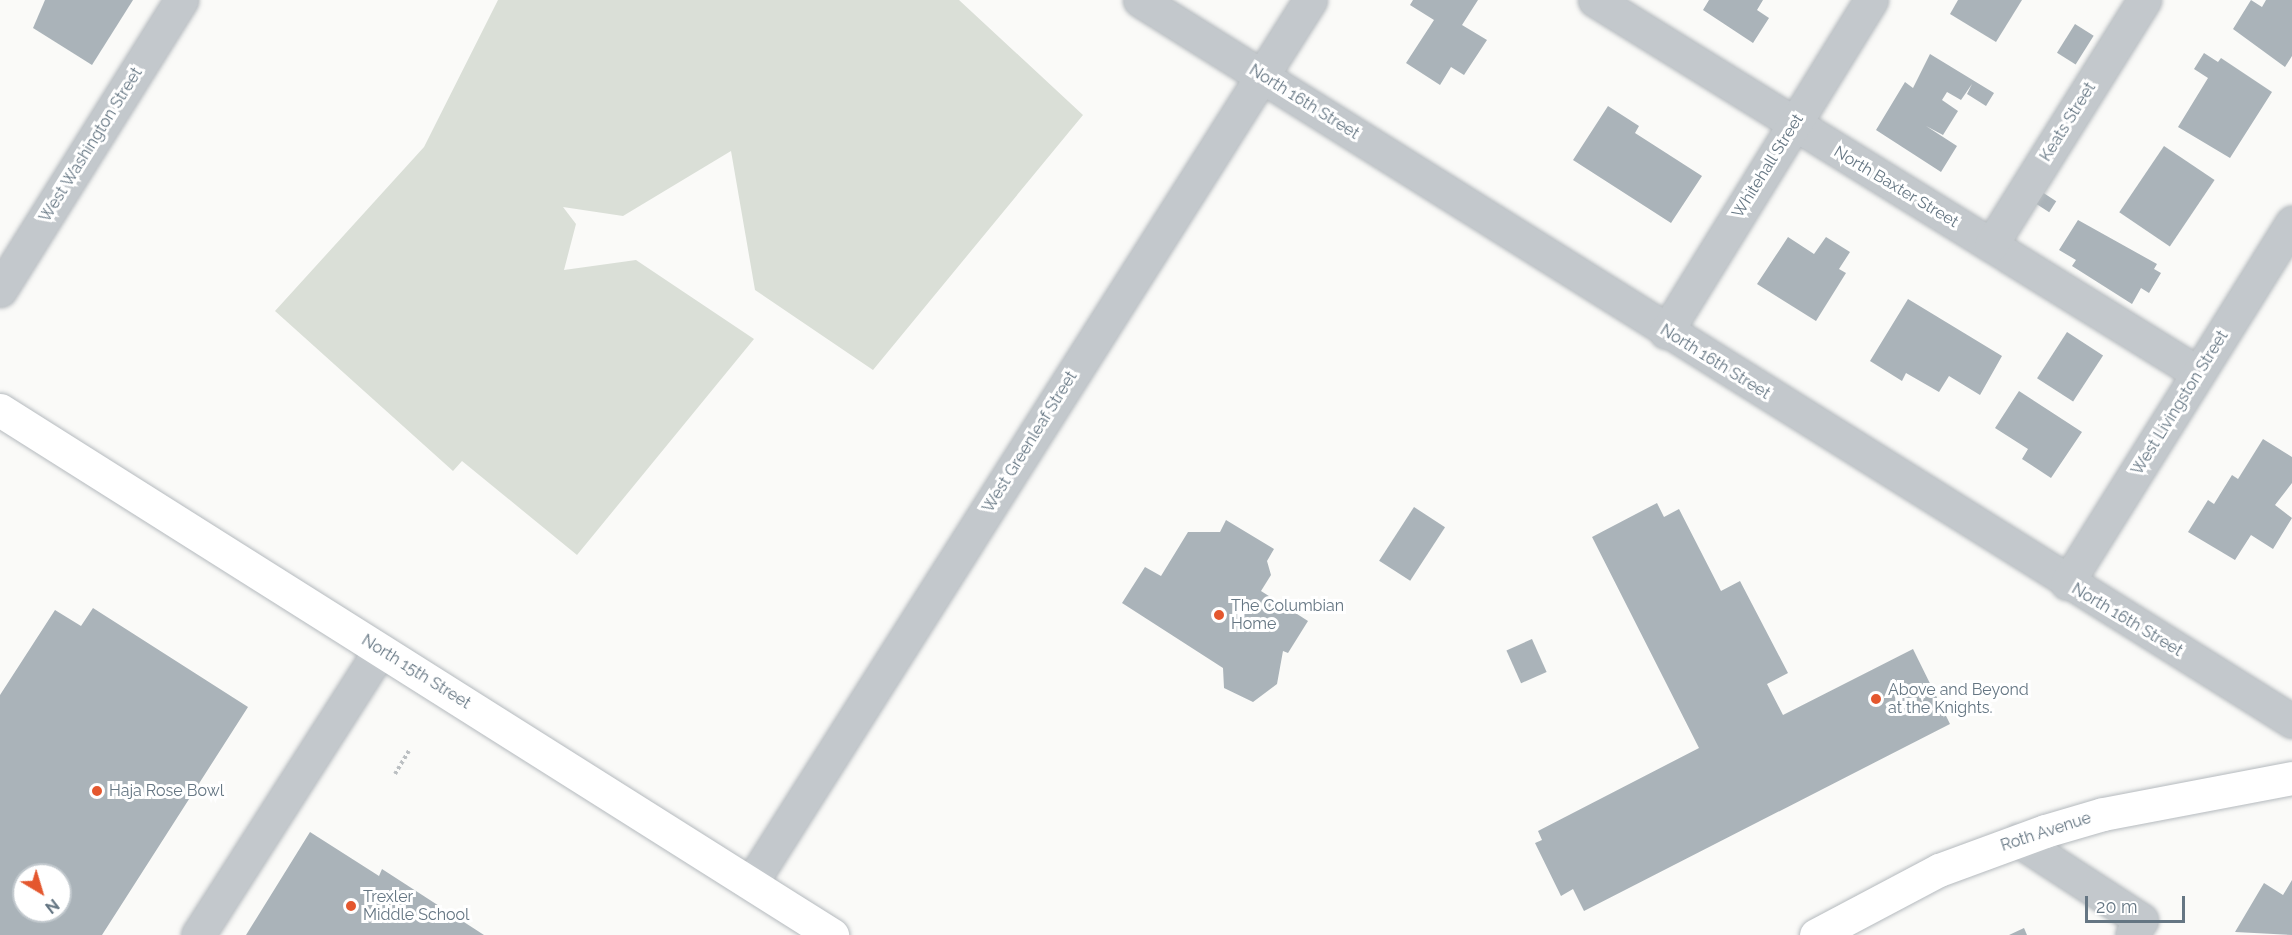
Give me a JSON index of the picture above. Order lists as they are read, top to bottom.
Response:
{
  "streets": {
    "main road": ["North 15th Street", "Roth Avenue"],
    "street": [
      "North 16th Street",
      "Keats Street",
      "West Washington Street",
      "Whitehall Street",
      "North Baxter Street",
      "West Livingston Street",
      "West Greenleaf Street"
    ]
  },
  "crossings": [
    ["North 16th Street", "Whitehall Street"],
    ["North 16th Street", "West Livingston Street"],
    ["North 16th Street", "West Greenleaf Street"],
    ["Keats Street", "North Baxter Street"],
    ["Whitehall Street", "North Baxter Street"],
    ["North Baxter Street", "West Livingston Street"],
    ["West Greenleaf Street", "North 15th Street"]
  ],
  "places": [
    "The Columbian Home",
    "Above and Beyond at the Knights.",
    "Haja Rose Bowl",
    "Trexler Middle School"
  ],
  "scale_bar": "20 m",
  "north": "bottom right"
}
